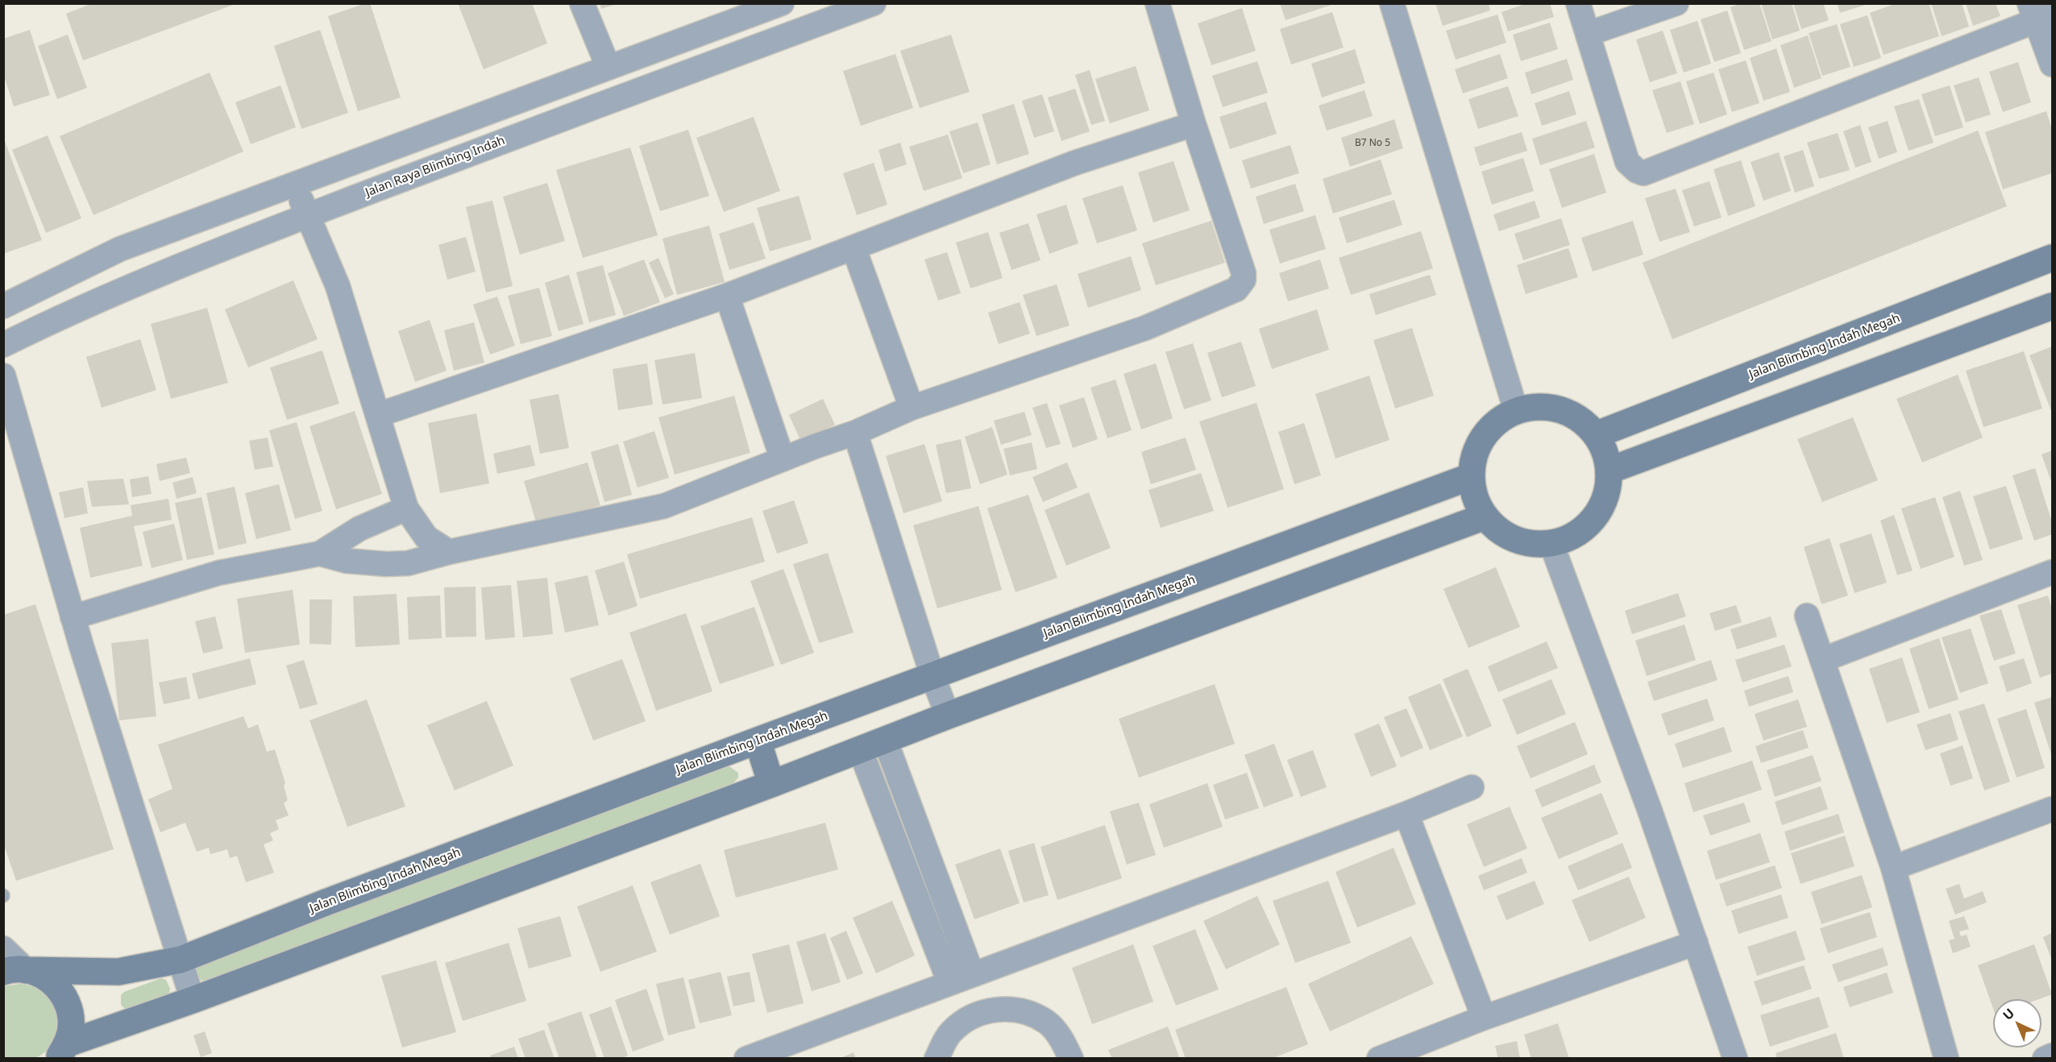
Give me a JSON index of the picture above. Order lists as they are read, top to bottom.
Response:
{
  "streets": {
    "street": ["Jalan Raya Blimbing Indah", "Jalan Blimbing Indah Megah"]
  },
  "house_numbers": ["B7 No 5"],
  "north": "top left"
}
